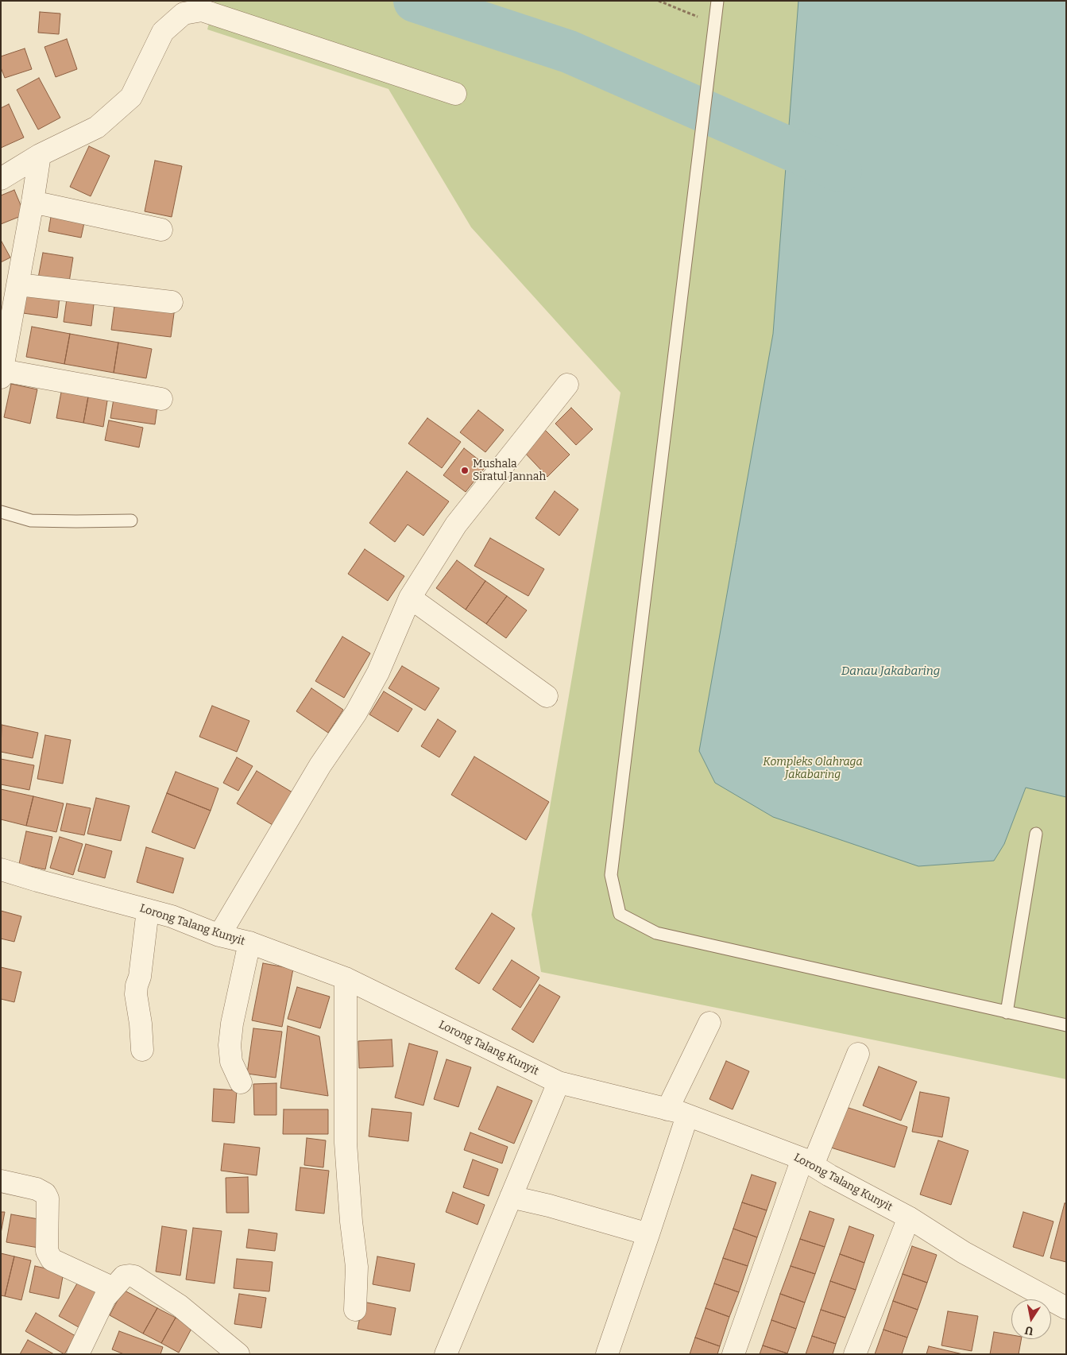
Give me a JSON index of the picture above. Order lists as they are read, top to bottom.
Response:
{
  "streets": {
    "street": ["Lorong Talang Kunyit"]
  },
  "water": ["Danau Jakabaring"],
  "parks": ["Kompleks Olahraga Jakabaring"],
  "places": ["Mushala Siratul Jannah"],
  "north": "bottom"
}
